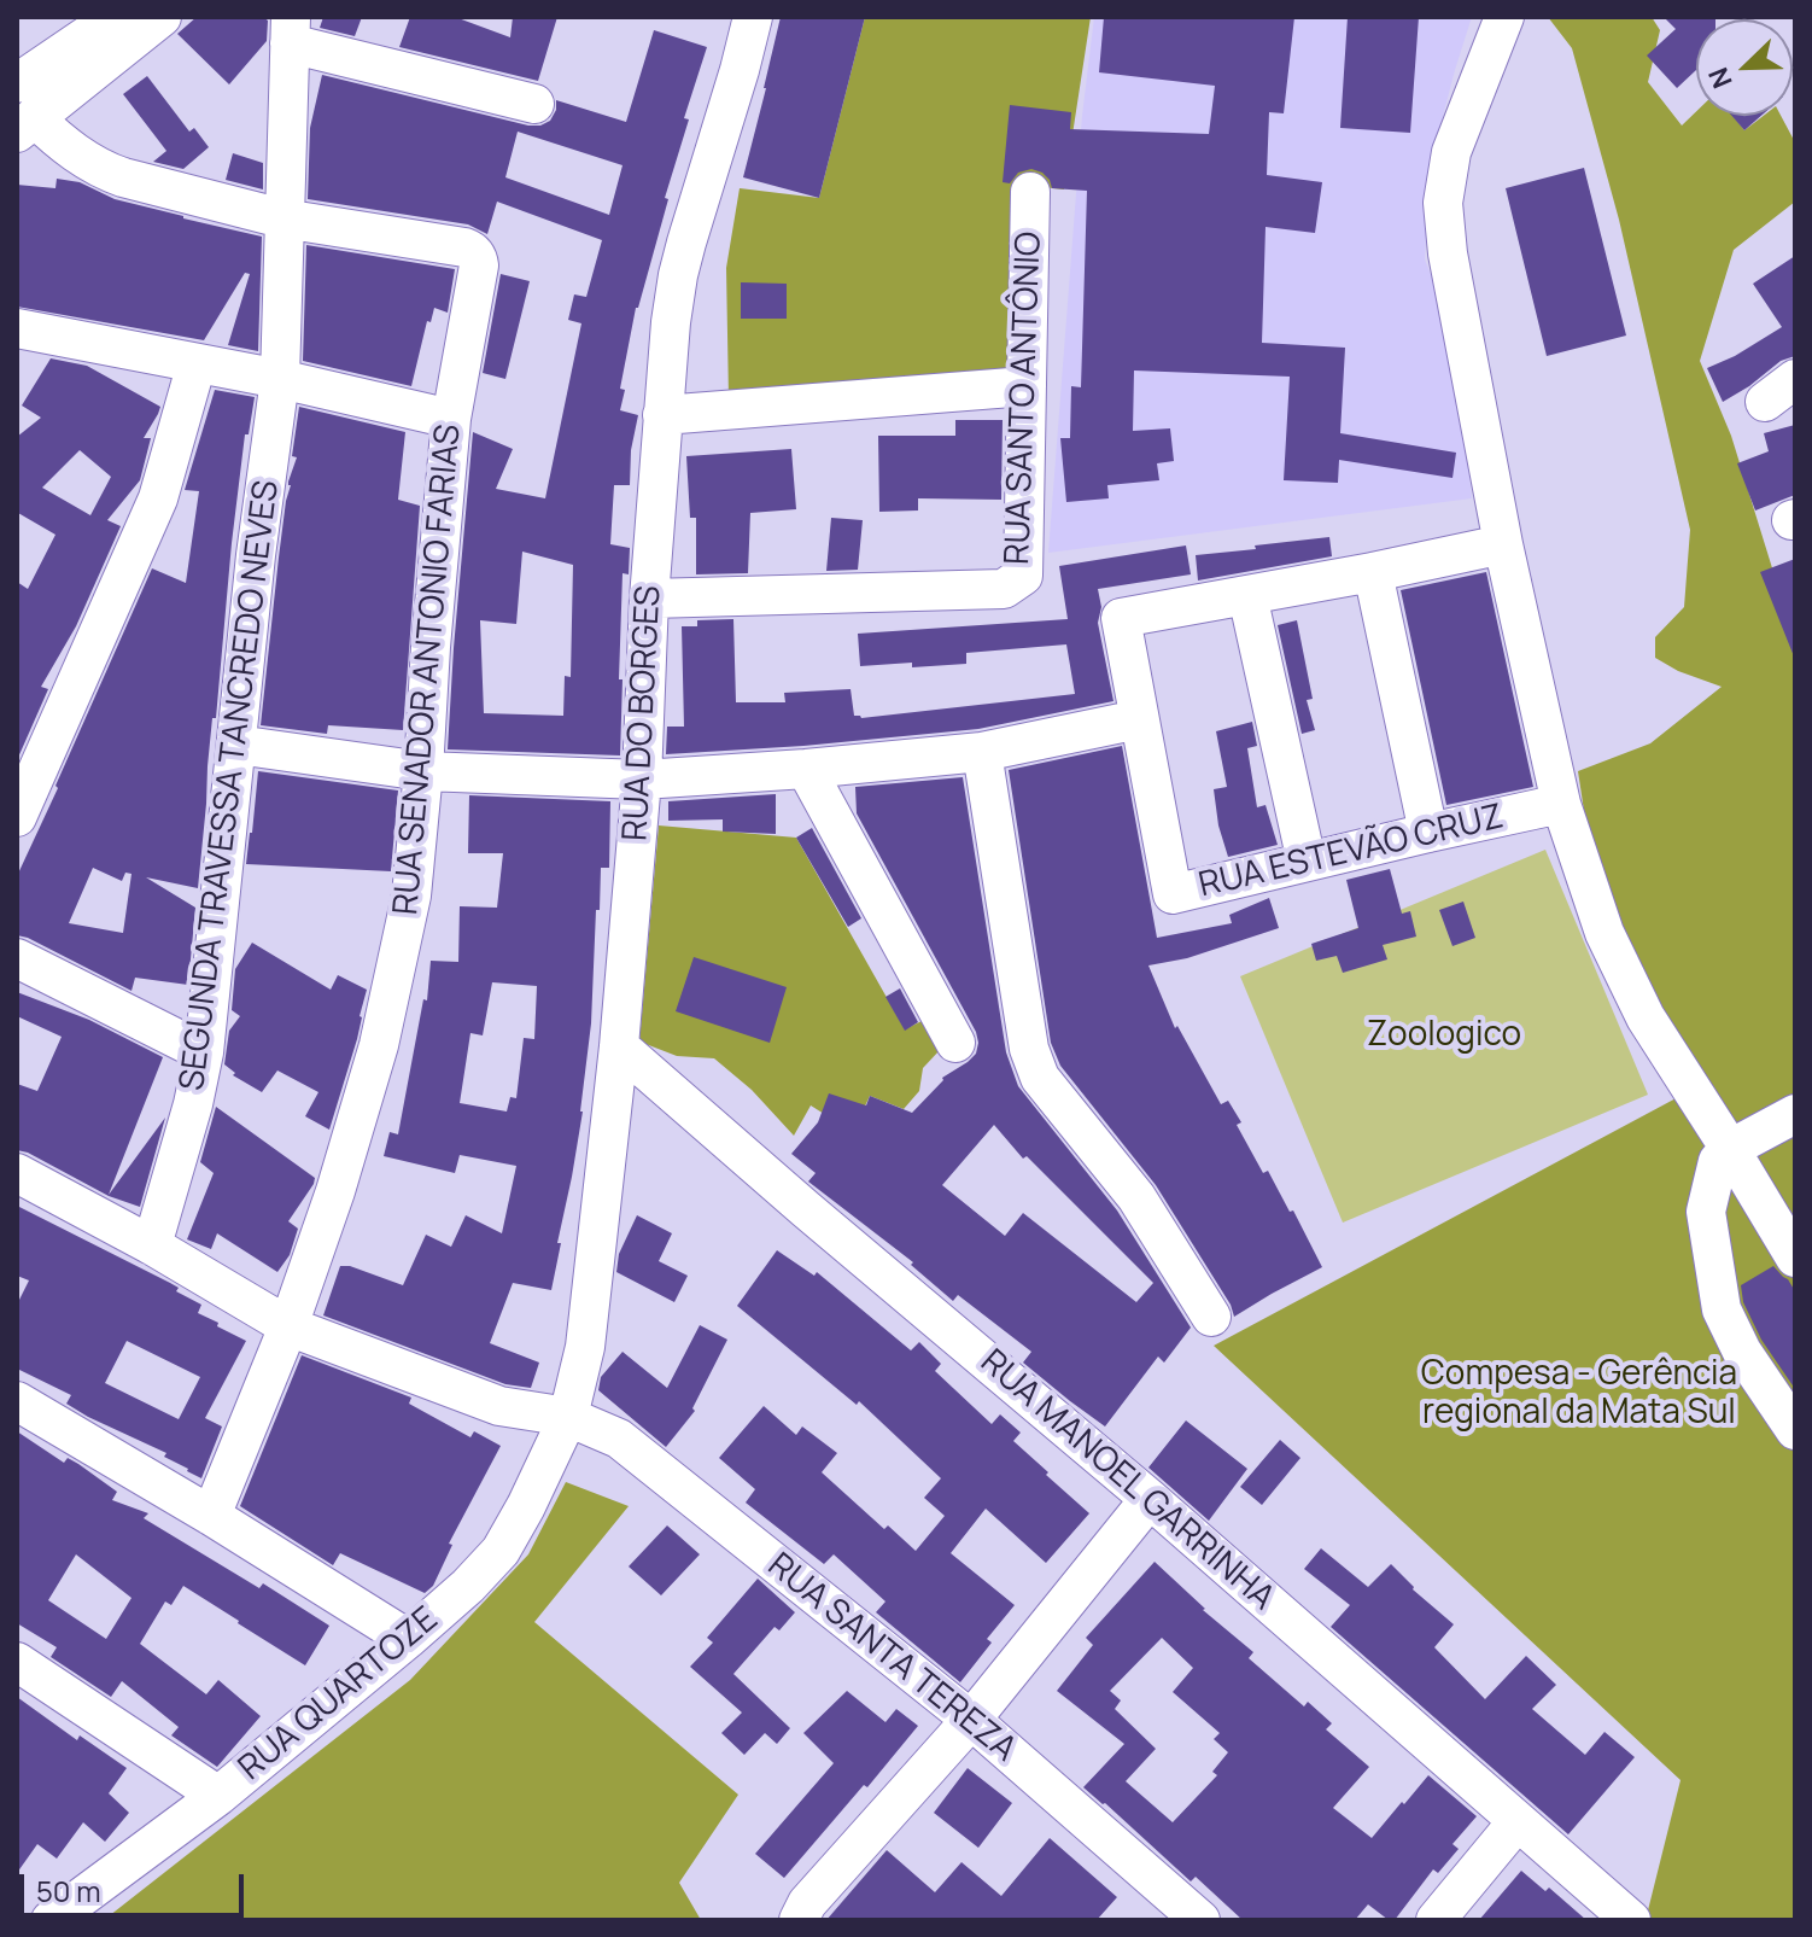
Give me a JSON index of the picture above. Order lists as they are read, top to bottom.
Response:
{
  "streets": {
    "street": [
      "RUA SANTO ANTÔNIO",
      "RUA SENADOR ANTONIO FARIAS",
      "RUA DO BORGES",
      "SEGUNDA TRAVESSA TANCREDO NEVES",
      "RUA ESTEVÃO CRUZ",
      "RUA MANOEL GARRINHA",
      "RUA SANTA TEREZA",
      "RUA QUARTOZE"
    ]
  },
  "crossings": [
    ["RUA SANTO ANTÔNIO", "RUA DO BORGES"],
    ["RUA SENADOR ANTONIO FARIAS", "SEGUNDA TRAVESSA TANCREDO NEVES"],
    ["RUA SENADOR ANTONIO FARIAS", "RUA SANTA TEREZA"],
    ["RUA DO BORGES", "RUA MANOEL GARRINHA"],
    ["RUA DO BORGES", "RUA SANTA TEREZA"],
    ["RUA DO BORGES", "RUA QUARTOZE"],
    ["SEGUNDA TRAVESSA TANCREDO NEVES", "RUA SANTA TEREZA"],
    ["RUA SANTA TEREZA", "RUA QUARTOZE"]
  ],
  "parks": ["Zoologico", "Compesa - Gerência regional da Mata Sul"],
  "scale_bar": "50 m",
  "north": "bottom left"
}
